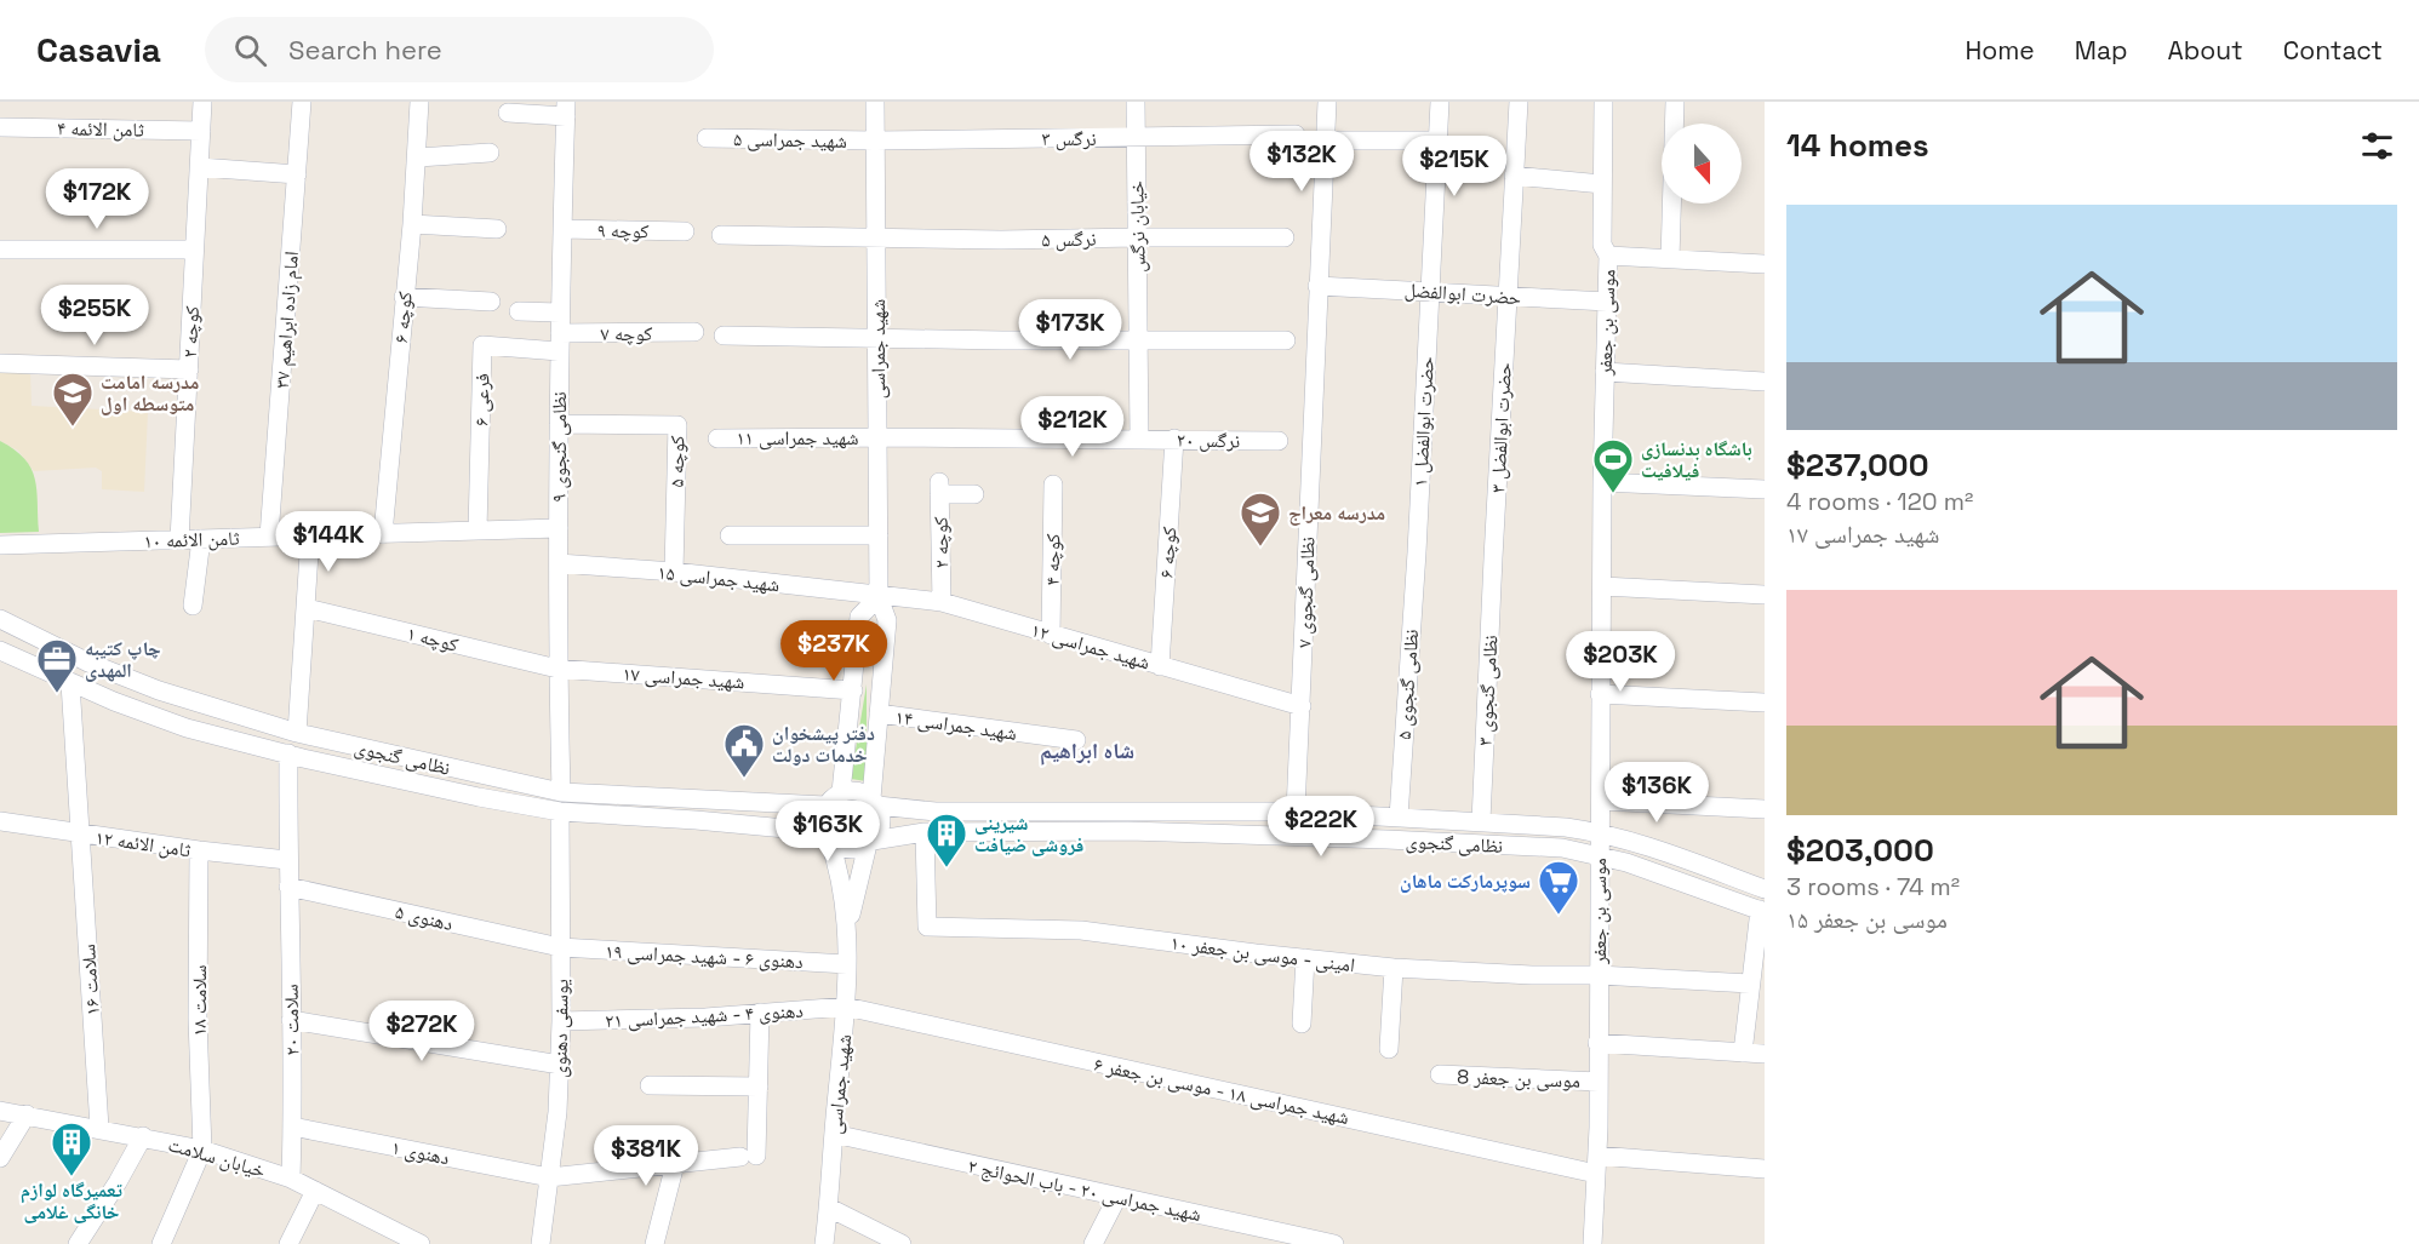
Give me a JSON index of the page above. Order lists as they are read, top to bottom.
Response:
{
  "streets": {
    "street": [
      "ثامن الائمه ۴",
      "نرگس ۳",
      "شهید جمراسی ۵",
      "خیابان نرگس",
      "کوچه ۹",
      "نرگس ۵",
      "حضرت ابوالفضل",
      "کوچه ۶",
      "امام زاده ابراهیم ۳۷",
      "موسی بن جعفر",
      "کوچه ۲",
      "کوچه ۷",
      "شهید جمراسی",
      "فرعی ۶",
      "حضرت ابوالفضل ۱",
      "حضرت ابوالفضل ۳",
      "شهید جمراسی ۱۱",
      "نرگس ۲۰",
      "نظامی گنجوی ۹",
      "کوچه ۵",
      "ثامن الائمه ۱۰",
      "کوچه ۴",
      "شهید جمراسی ۱۵",
      "نظامی گنجوی ۷",
      "کوچه ۱",
      "شهید جمراسی ۱۲",
      "شهید جمراسی ۱۷",
      "نظامی گنجوی ۵",
      "نظامی گنجوی ۳",
      "شهید جمراسی ۱۴",
      "نظامی گنجوی",
      "ثامن الائمه ۱۲",
      "دهنوی ۵",
      "امینی - موسی بن جعفر ۱۰",
      "دهنوی ۶ - شهید جمراسی ۱۹",
      "سلامت ۱۶",
      "سلامت ۱۸",
      "دهنوی ۴ - شهید جمراسی ۲۱",
      "سلامت ۲۰",
      "یوسفی دهنوی",
      "موسی بن جعفر 8",
      "شهید جمراسی ۱۸ - موسی بن جعفر ۶",
      "دهنوی ۱",
      "خیابان سلامت",
      "شهید جمراسی ۲۰ - باب الحوائج ۲"
    ]
  },
  "crossings": [
    ["ثامن الائمه ۴", "کوچه ۲"],
    ["نرگس ۳", "شهید جمراسی ۵"],
    ["نرگس ۳", "خیابان نرگس"],
    ["نرگس ۳", "شهید جمراسی"],
    ["شهید جمراسی ۵", "شهید جمراسی"],
    ["خیابان نرگس", "نرگس ۵"],
    ["خیابان نرگس", "نرگس ۲۰"],
    ["کوچه ۹", "نظامی گنجوی ۹"],
    ["نرگس ۵", "شهید جمراسی"],
    ["حضرت ابوالفضل", "موسی بن جعفر"],
    ["حضرت ابوالفضل", "حضرت ابوالفضل ۱"],
    ["حضرت ابوالفضل", "حضرت ابوالفضل ۳"],
    ["حضرت ابوالفضل", "نظامی گنجوی ۷"],
    ["کوچه ۶", "نرگس ۲۰"],
    ["کوچه ۶", "ثامن الائمه ۱۰"],
    ["کوچه ۶", "شهید جمراسی ۱۲"],
    ["امام زاده ابراهیم ۳۷", "ثامن الائمه ۱۰"],
    ["موسی بن جعفر", "نظامی گنجوی"],
    ["موسی بن جعفر", "امینی - موسی بن جعفر ۱۰"],
    ["موسی بن جعفر", "موسی بن جعفر 8"],
    ["موسی بن جعفر", "شهید جمراسی ۱۸ - موسی بن جعفر ۶"],
    ["کوچه ۲", "ثامن الائمه ۱۰"],
    ["کوچه ۲", "شهید جمراسی ۱۲"],
    ["کوچه ۷", "فرعی ۶"],
    ["کوچه ۷", "نظامی گنجوی ۹"],
    ["شهید جمراسی", "شهید جمراسی ۱۱"],
    ["شهید جمراسی", "شهید جمراسی ۱۵"],
    ["شهید جمراسی", "شهید جمراسی ۱۲"],
    ["شهید جمراسی", "شهید جمراسی ۱۴"],
    ["شهید جمراسی", "نظامی گنجوی"],
    ["شهید جمراسی", "دهنوی ۶ - شهید جمراسی ۱۹"],
    ["شهید جمراسی", "دهنوی ۴ - شهید جمراسی ۲۱"],
    ["شهید جمراسی", "شهید جمراسی ۱۸ - موسی بن جعفر ۶"],
    ["شهید جمراسی", "شهید جمراسی ۲۰ - باب الحوائج ۲"],
    ["فرعی ۶", "نظامی گنجوی ۹"],
    ["فرعی ۶", "ثامن الائمه ۱۰"],
    ["حضرت ابوالفضل ۱", "نظامی گنجوی ۵"],
    ["حضرت ابوالفضل ۳", "نظامی گنجوی ۳"],
    ["شهید جمراسی ۱۱", "نرگس ۲۰"],
    ["نظامی گنجوی ۹", "کوچه ۵"],
    ["نظامی گنجوی ۹", "ثامن الائمه ۱۰"],
    ["نظامی گنجوی ۹", "شهید جمراسی ۱۵"],
    ["نظامی گنجوی ۹", "کوچه ۱"],
    ["نظامی گنجوی ۹", "شهید جمراسی ۱۷"],
    ["نظامی گنجوی ۹", "نظامی گنجوی"],
    ["نظامی گنجوی ۹", "یوسفی دهنوی"],
    ["کوچه ۵", "شهید جمراسی ۱۵"],
    ["کوچه ۴", "شهید جمراسی ۱۲"],
    ["شهید جمراسی ۱۵", "شهید جمراسی ۱۲"],
    ["نظامی گنجوی ۷", "شهید جمراسی ۱۲"],
    ["نظامی گنجوی ۷", "نظامی گنجوی"],
    ["کوچه ۱", "شهید جمراسی ۱۷"],
    ["نظامی گنجوی ۵", "نظامی گنجوی"],
    ["نظامی گنجوی ۳", "نظامی گنجوی"],
    ["نظامی گنجوی", "امینی - موسی بن جعفر ۱۰"],
    ["نظامی گنجوی", "سلامت ۱۶"],
    ["نظامی گنجوی", "سلامت ۲۰"],
    ["نظامی گنجوی", "یوسفی دهنوی"],
    ["ثامن الائمه ۱۲", "سلامت ۱۶"],
    ["ثامن الائمه ۱۲", "سلامت ۱۸"],
    ["ثامن الائمه ۱۲", "سلامت ۲۰"],
    ["دهنوی ۵", "دهنوی ۶ - شهید جمراسی ۱۹"],
    ["دهنوی ۵", "سلامت ۲۰"],
    ["دهنوی ۵", "یوسفی دهنوی"],
    ["دهنوی ۶ - شهید جمراسی ۱۹", "یوسفی دهنوی"],
    ["سلامت ۱۶", "خیابان سلامت"],
    ["سلامت ۱۸", "خیابان سلامت"],
    ["دهنوی ۴ - شهید جمراسی ۲۱", "یوسفی دهنوی"],
    ["دهنوی ۴ - شهید جمراسی ۲۱", "شهید جمراسی ۱۸ - موسی بن جعفر ۶"],
    ["سلامت ۲۰", "دهنوی ۱"],
    ["سلامت ۲۰", "خیابان سلامت"],
    ["یوسفی دهنوی", "دهنوی ۱"]
  ],
  "districts": ["شاه ابراهیم"],
  "places": {
    "school or university": ["مدرسه امامت متوسطه اول", "مدرسه معراج"],
    "sports": ["باشگاه بدنسازی فیلافیت"],
    "office": ["چاپ‌ کتیبه المهدی"],
    "public building": ["دفتر پیشخوان خدمات دولت"],
    "building": ["شیرینی فروشی ضیافت", "تعمیرگاه لوازم خانگی غلامی"],
    "supermarket": ["سوپرمارکت ماهان"]
  },
  "north": "bottom",
  "page": {
    "header": "Casavia",
    "search": "Search here",
    "nav": [
      "Home",
      "Map",
      "About",
      "Contact"
    ],
    "heading": "14 homes",
    "price": [
      "$132K",
      "$215K",
      "$172K",
      "$255K",
      "$173K",
      "$212K",
      "$144K",
      "$237K",
      "$203K",
      "$136K",
      "$222K",
      "$163K",
      "$272K",
      "$381K"
    ],
    "list": [
      {
        "name": "$237,000",
        "note": "4 rooms · 120 m² · شهید جمراسی ۱۷"
      },
      {
        "name": "$203,000",
        "note": "3 rooms · 74 m² · موسی بن جعفر ۱۵"
      }
    ]
  }
}
